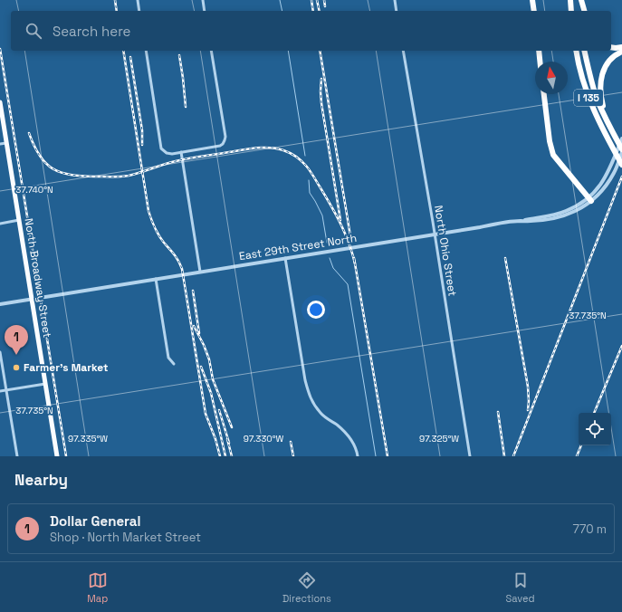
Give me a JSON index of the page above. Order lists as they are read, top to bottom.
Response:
{
  "streets": {
    "highway": ["I 135"],
    "main road": ["North Broadway Street"],
    "street": ["East 29th Street North", "North Ohio Street"]
  },
  "crossings": [
    ["East 29th Street North", "North Ohio Street"],
    ["East 29th Street North", "North Broadway Street"]
  ],
  "places": ["Farmer's Market"],
  "north": "top",
  "page": {
    "search": "Search here",
    "pins": "1",
    "heading": "Nearby",
    "list": [
      {
        "mark": "1",
        "name": "Dollar General",
        "note": "Shop · North Market Street",
        "value": "770 m"
      }
    ],
    "nav": ["Map", "Directions", "Saved"]
  },
  "coordinates": [
    "37.740°N",
    "37.735°N",
    "97.335°W",
    "97.330°W",
    "97.325°W"
  ]
}
